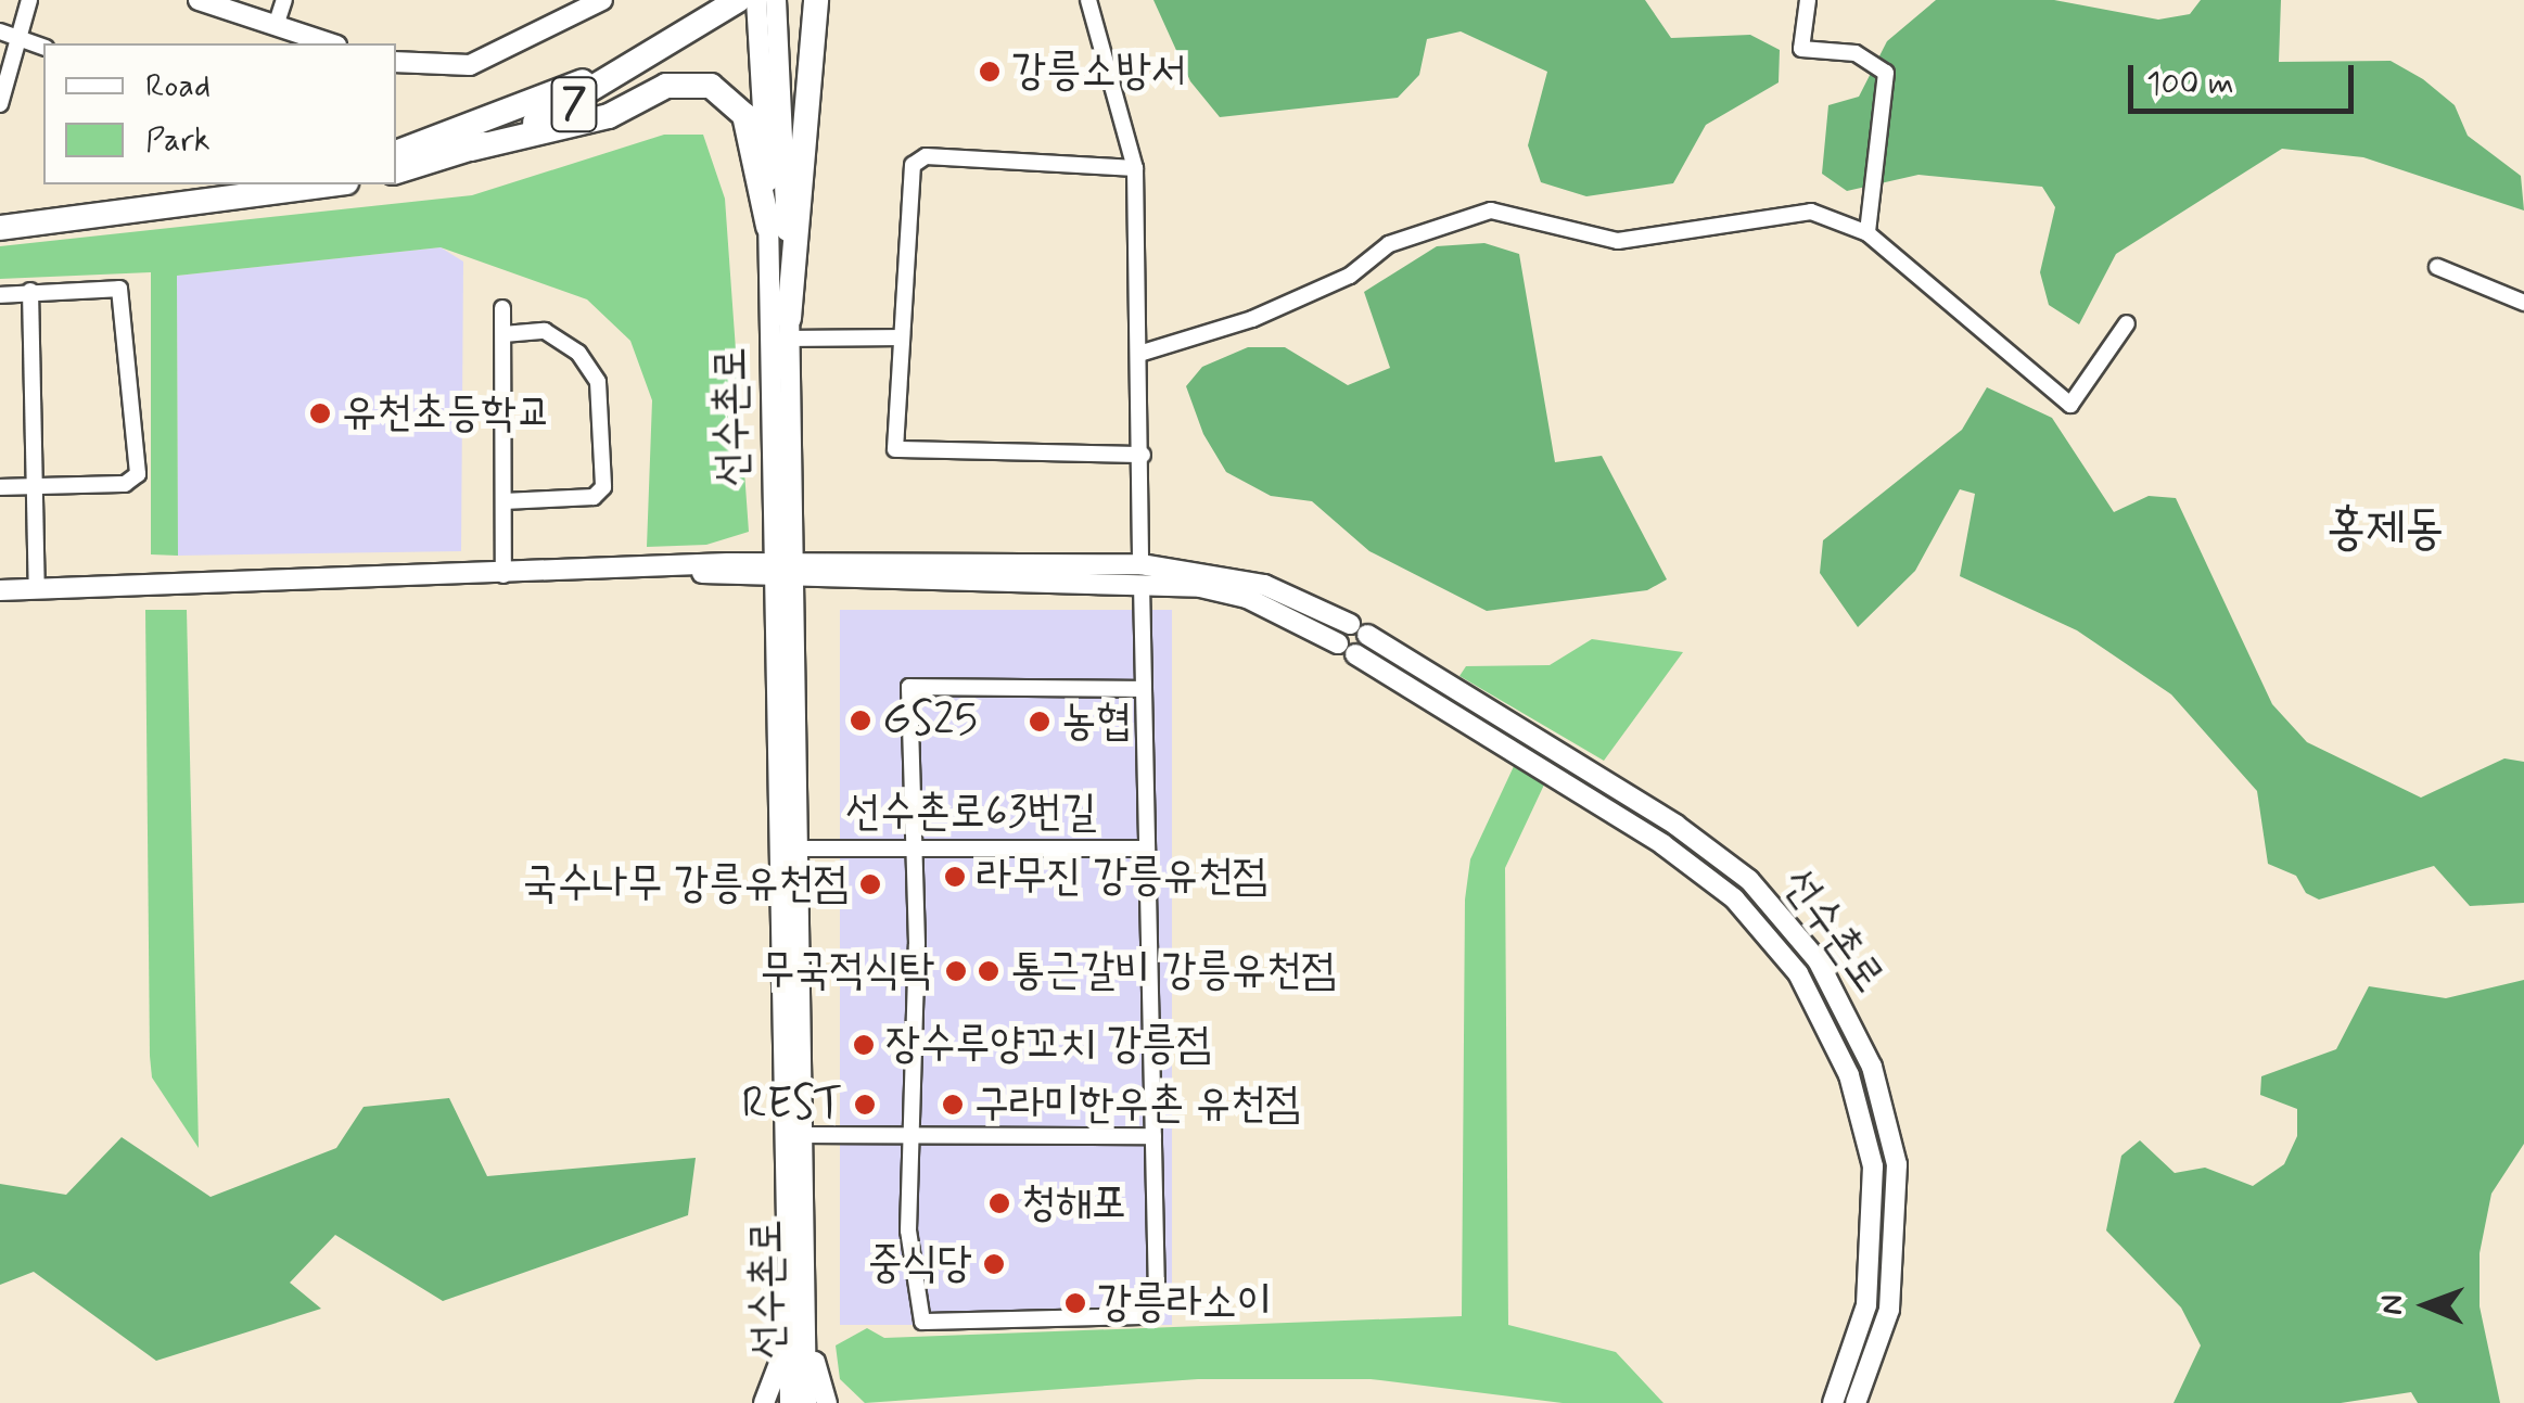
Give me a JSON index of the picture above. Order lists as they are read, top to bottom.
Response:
{
  "streets": {
    "main road": ["7"],
    "street": ["선수촌로", "선수촌로63번길"]
  },
  "crossings": [
    ["선수촌로", "선수촌로63번길"]
  ],
  "districts": ["홍제동"],
  "places": [
    "강릉소방서",
    "유천초등학교",
    "GS25",
    "농협",
    "라무진 강릉유천점",
    "국수나무 강릉유천점",
    "무국적식탁",
    "통근갈비 강릉유천점",
    "장수루양꼬치 강릉점",
    "REST",
    "구라미한우촌 유천점",
    "청해포",
    "중식당",
    "강릉라소이"
  ],
  "legend": ["Road", "Park"],
  "scale_bar": "100 m",
  "north": "left"
}
